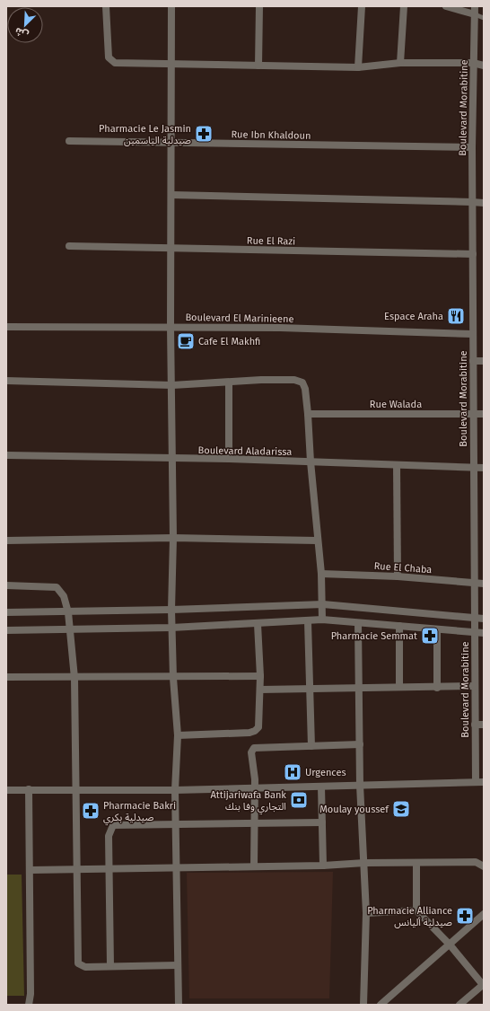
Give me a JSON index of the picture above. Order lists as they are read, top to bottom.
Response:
{
  "streets": {
    "street": [
      "Boulevard Morabitine",
      "Rue Ibn Khaldoun",
      "Rue El Razi",
      "Boulevard El Marinieene",
      "Rue Walada",
      "Boulevard Aladarissa",
      "Rue El Chaba"
    ]
  },
  "crossings": [
    ["Boulevard Morabitine", "Rue Ibn Khaldoun"],
    ["Boulevard Morabitine", "Rue El Razi"],
    ["Boulevard Morabitine", "Boulevard El Marinieene"],
    ["Boulevard Morabitine", "Rue Walada"],
    ["Boulevard Morabitine", "Boulevard Aladarissa"],
    ["Boulevard Morabitine", "Rue El Chaba"]
  ],
  "places": {
    "pharmacy": [
      "Pharmacie Le Jasmin صيدلية الياسمين",
      "Pharmacie Semmat",
      "Pharmacie Bakri صيدلية بكري",
      "Pharmacie Alliance صيدلية أليانس"
    ],
    "restaurant": ["Espace Araha"],
    "cafe": ["Cafe El Makhfi"],
    "hospital": ["Urgences"],
    "bank": ["Attijariwafa Bank التجاري وفا بنك"],
    "school or university": ["Moulay youssef"]
  },
  "north": "bottom left"
}
